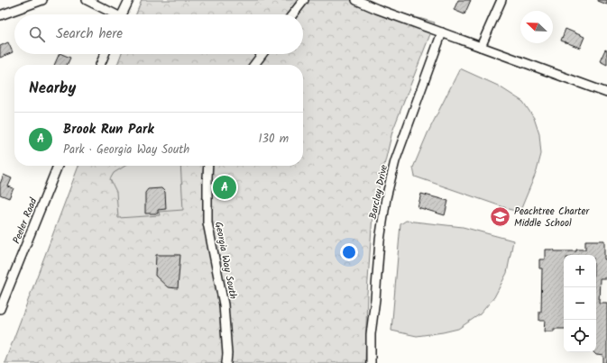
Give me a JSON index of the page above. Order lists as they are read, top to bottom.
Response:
{
  "streets": {
    "street": ["Barclay Drive", "Peeler Road", "Georgia Way South"]
  },
  "places": {
    "school or university": ["Peachtree Charter Middle School"]
  },
  "north": "top left",
  "page": {
    "search": "Search here",
    "heading": "Nearby",
    "list": [
      {
        "mark": "A",
        "name": "Brook Run Park",
        "note": "Park · Georgia Way South",
        "value": "130 m"
      }
    ],
    "pins": "A",
    "map_buttons": ["+", "−"]
  }
}
